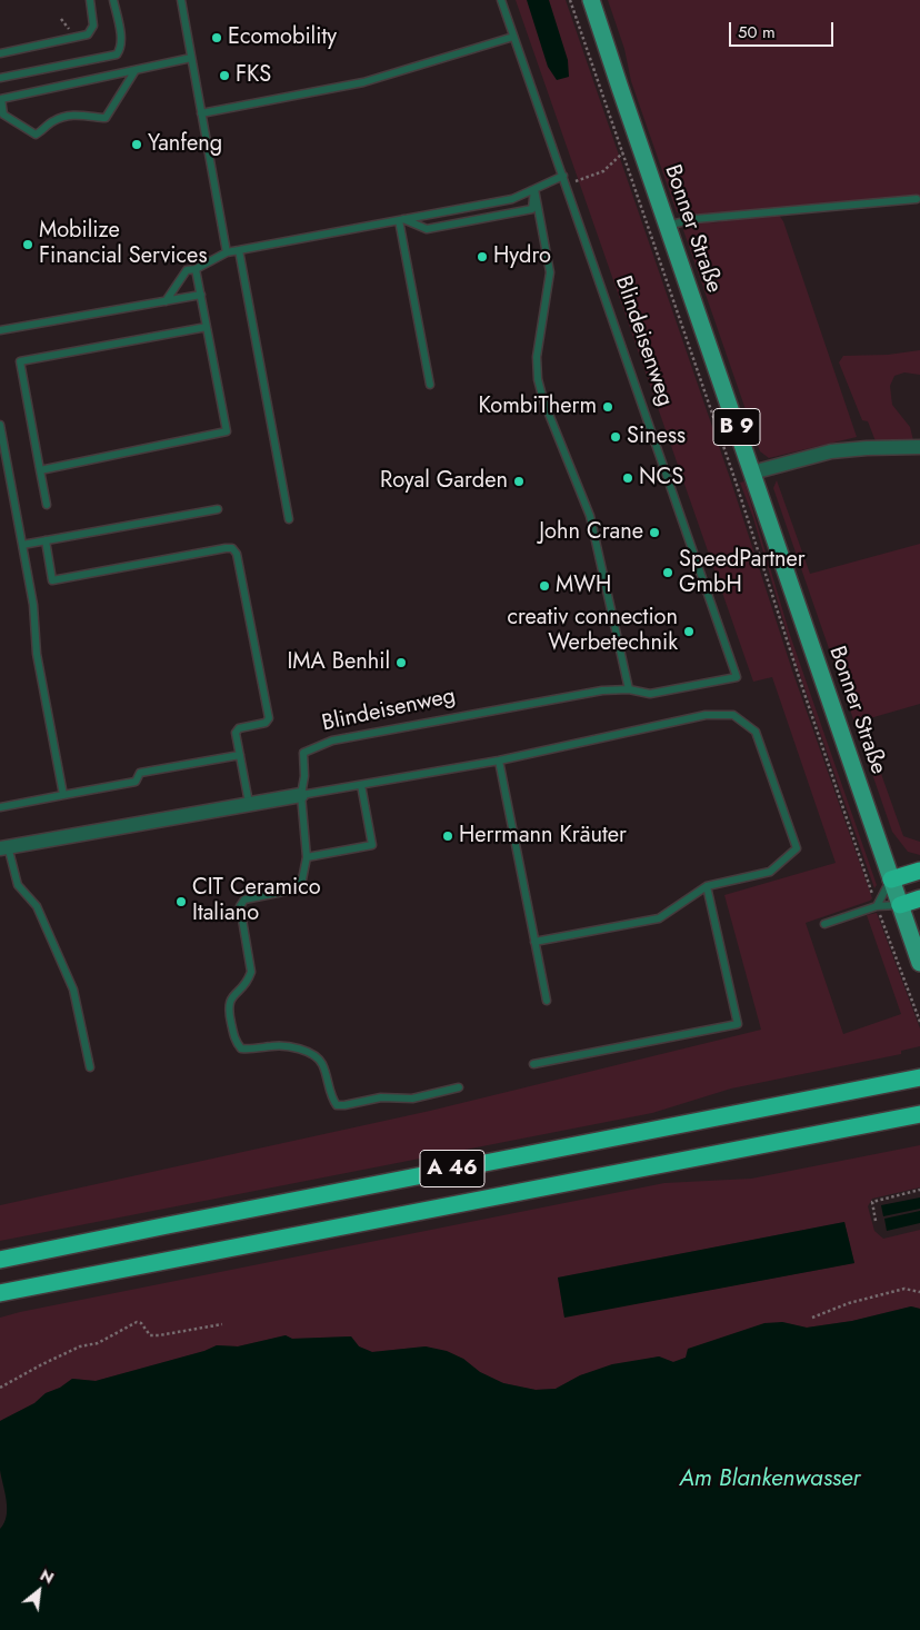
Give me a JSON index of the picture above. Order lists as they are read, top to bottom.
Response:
{
  "streets": {
    "highway": ["A 46"],
    "main road": ["Bonner Straße", "B 9"],
    "lane": ["Blindeisenweg"]
  },
  "water": ["Am Blankenwasser"],
  "places": [
    "Ecomobility",
    "FKS",
    "Yanfeng",
    "Mobilize Financial Services",
    "Hydro",
    "KombiTherm",
    "Siness",
    "NCS",
    "Royal Garden",
    "John Crane",
    "SpeedPartner GmbH",
    "MWH",
    "creativ connection Werbetechnik",
    "IMA Benhil",
    "Herrmann Kräuter",
    "CIT Ceramico Italiano"
  ],
  "scale_bar": "50 m",
  "north": "top right"
}
